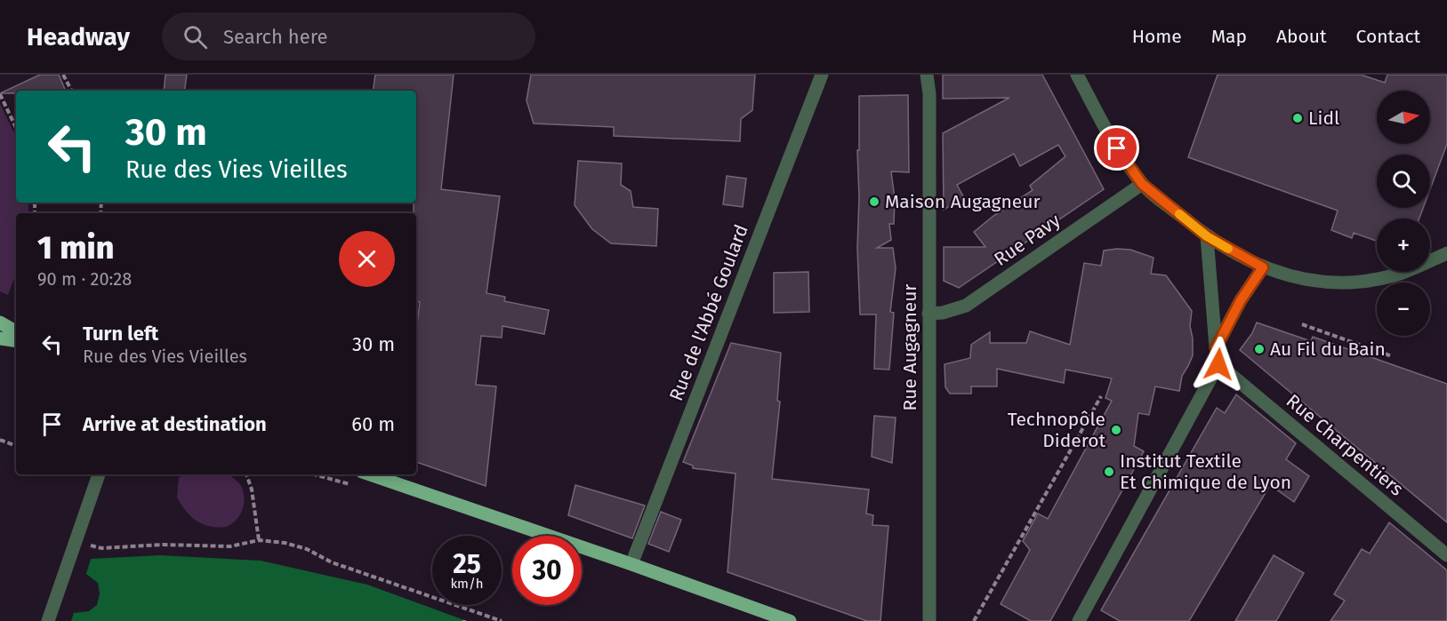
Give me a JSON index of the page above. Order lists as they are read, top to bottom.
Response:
{
  "streets": {
    "street": [
      "Rue Pavy",
      "Rue de l'Abbé Goulard",
      "Rue Augagneur",
      "Rue Charpentiers"
    ]
  },
  "crossings": [
    ["Rue Pavy", "Rue Augagneur"]
  ],
  "places": [
    "Lidl",
    "Maison Augagneur",
    "Au Fil du Bain",
    "Technopôle Diderot",
    "Institut Textile Et Chimique de Lyon"
  ],
  "north": "right",
  "page": {
    "header": "Headway",
    "search": "Search here",
    "nav": [
      "Home",
      "Map",
      "About",
      "Contact"
    ],
    "map_buttons": ["+", "−"],
    "turn": ["30 m", "Rue des Vies Vieilles"],
    "heading": ["1 min", "90 m · 20:28"],
    "list": [
      {
        "name": "Turn left",
        "note": "Rue des Vies Vieilles",
        "value": "30 m"
      },
      {
        "name": "Arrive at destination",
        "value": "60 m"
      }
    ],
    "speed": "25 km/h",
    "limit": "30"
  }
}
